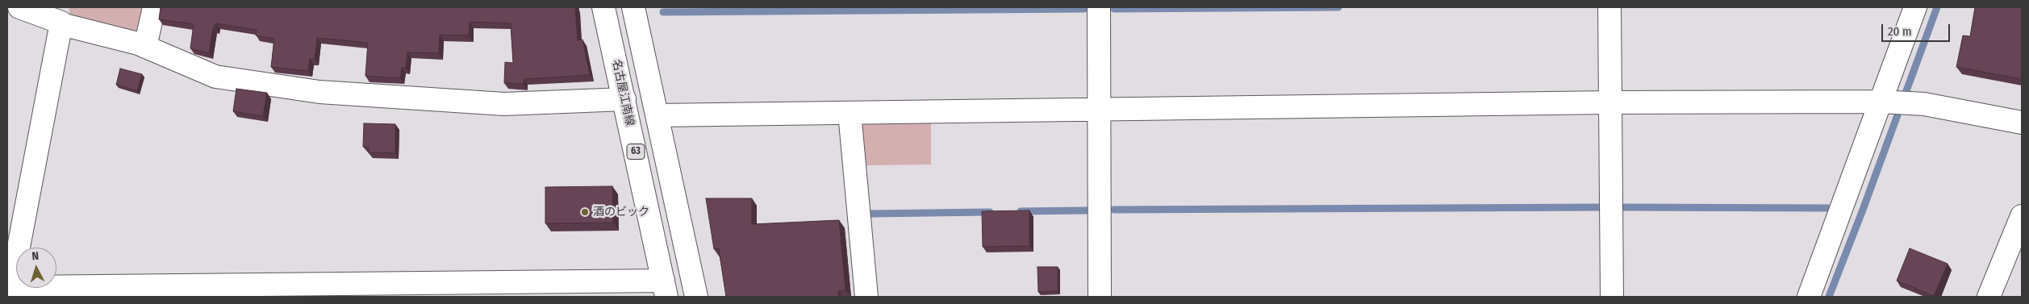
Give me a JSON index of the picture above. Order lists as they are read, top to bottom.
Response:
{
  "streets": {
    "street": ["名古屋江南線", "63"]
  },
  "places": ["酒のビック"],
  "scale_bar": "20 m",
  "north": "top"
}
